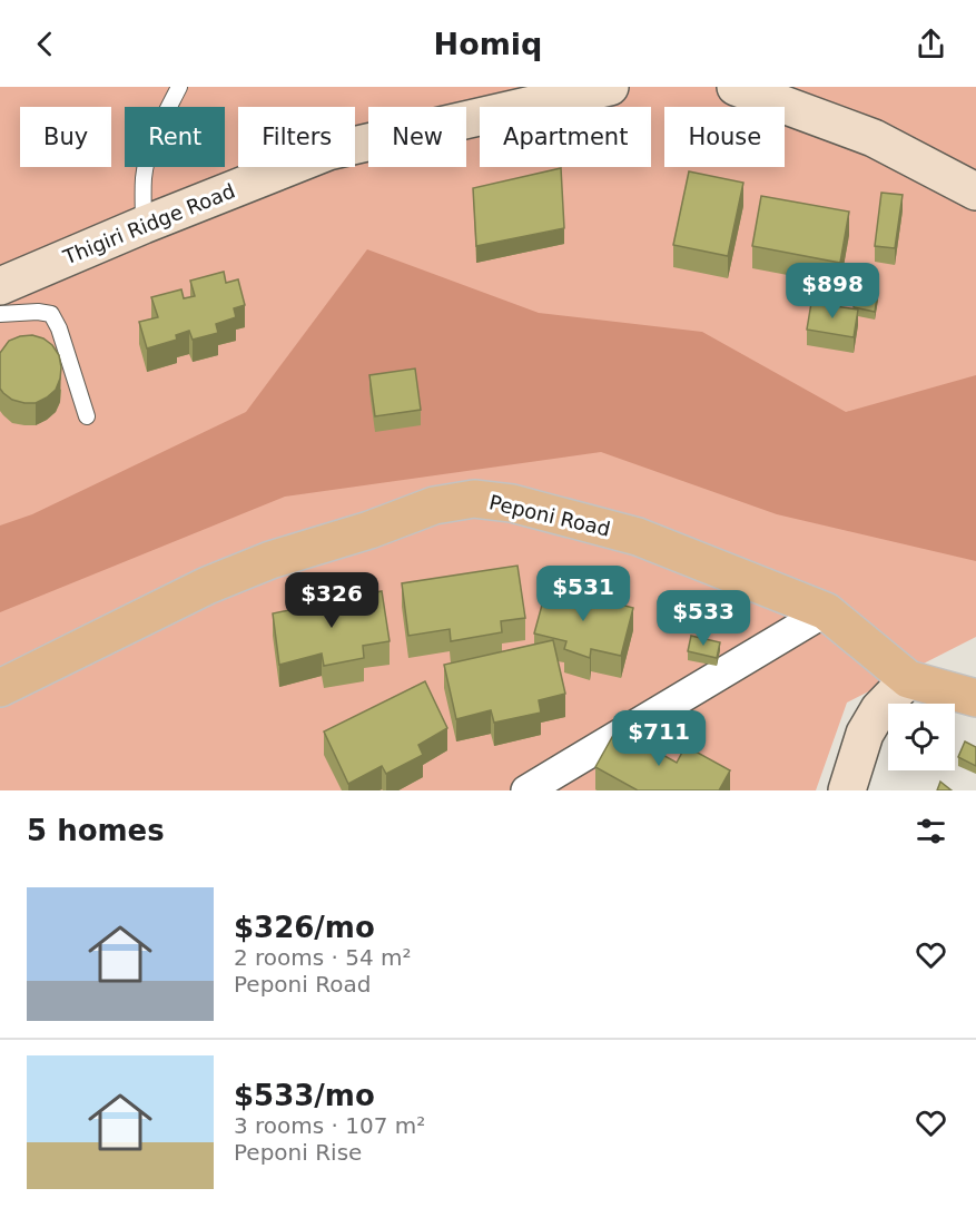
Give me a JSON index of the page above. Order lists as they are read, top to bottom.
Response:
{
  "streets": {
    "main road": ["Peponi Road"],
    "street": ["Thigiri Ridge Road"]
  },
  "page": {
    "header": "Homiq",
    "chip": [
      "Buy",
      "Rent",
      "Filters",
      "New",
      "Apartment",
      "House"
    ],
    "price": [
      "$898",
      "$531",
      "$326",
      "$533",
      "$711"
    ],
    "heading": "5 homes",
    "list": [
      {
        "name": "$326/mo",
        "note": "2 rooms · 54 m² · Peponi Road"
      },
      {
        "name": "$533/mo",
        "note": "3 rooms · 107 m² · Peponi Rise"
      }
    ]
  }
}
